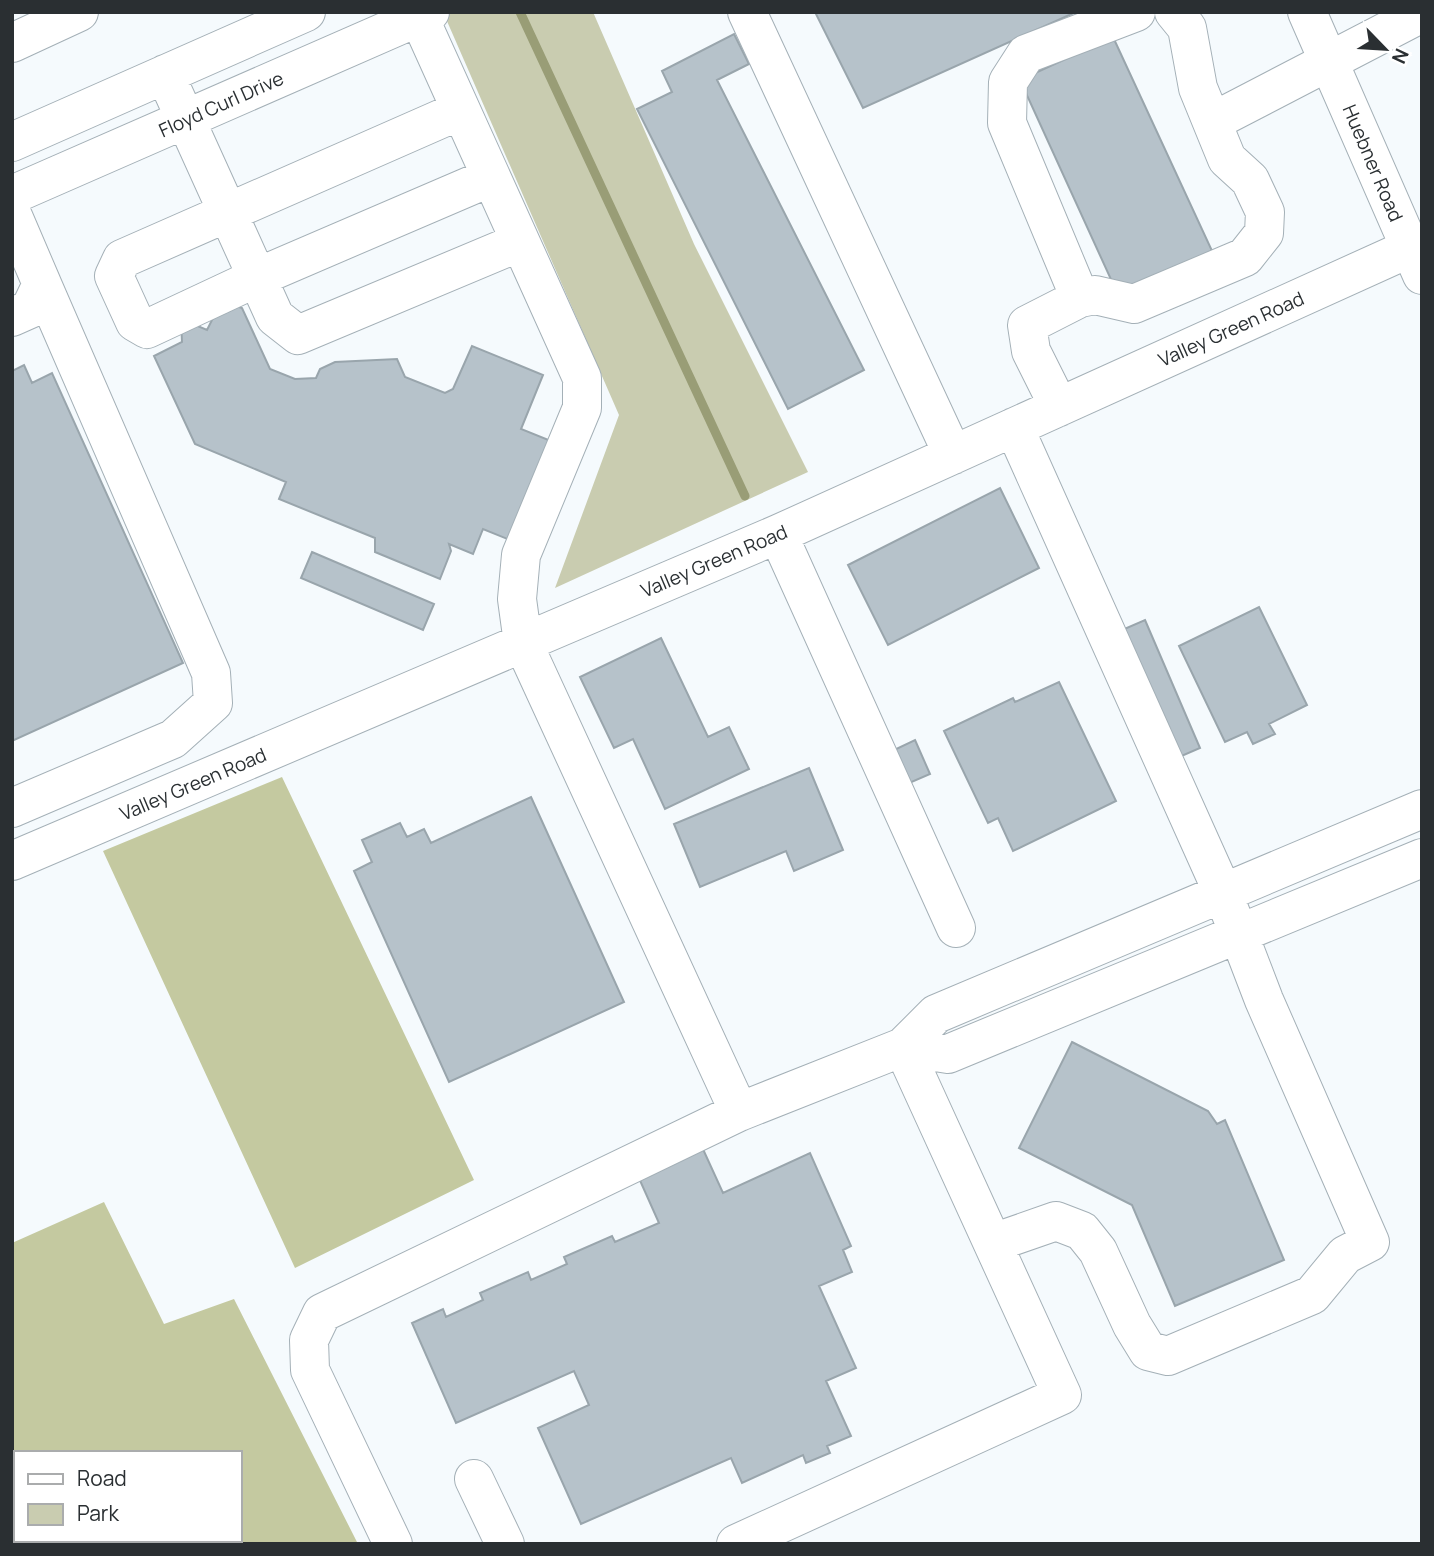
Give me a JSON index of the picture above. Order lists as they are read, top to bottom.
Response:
{
  "streets": {
    "street": ["Floyd Curl Drive", "Huebner Road", "Valley Green Road"]
  },
  "crossings": [
    ["Huebner Road", "Valley Green Road"]
  ],
  "legend": ["Road", "Park"],
  "north": "bottom right"
}
